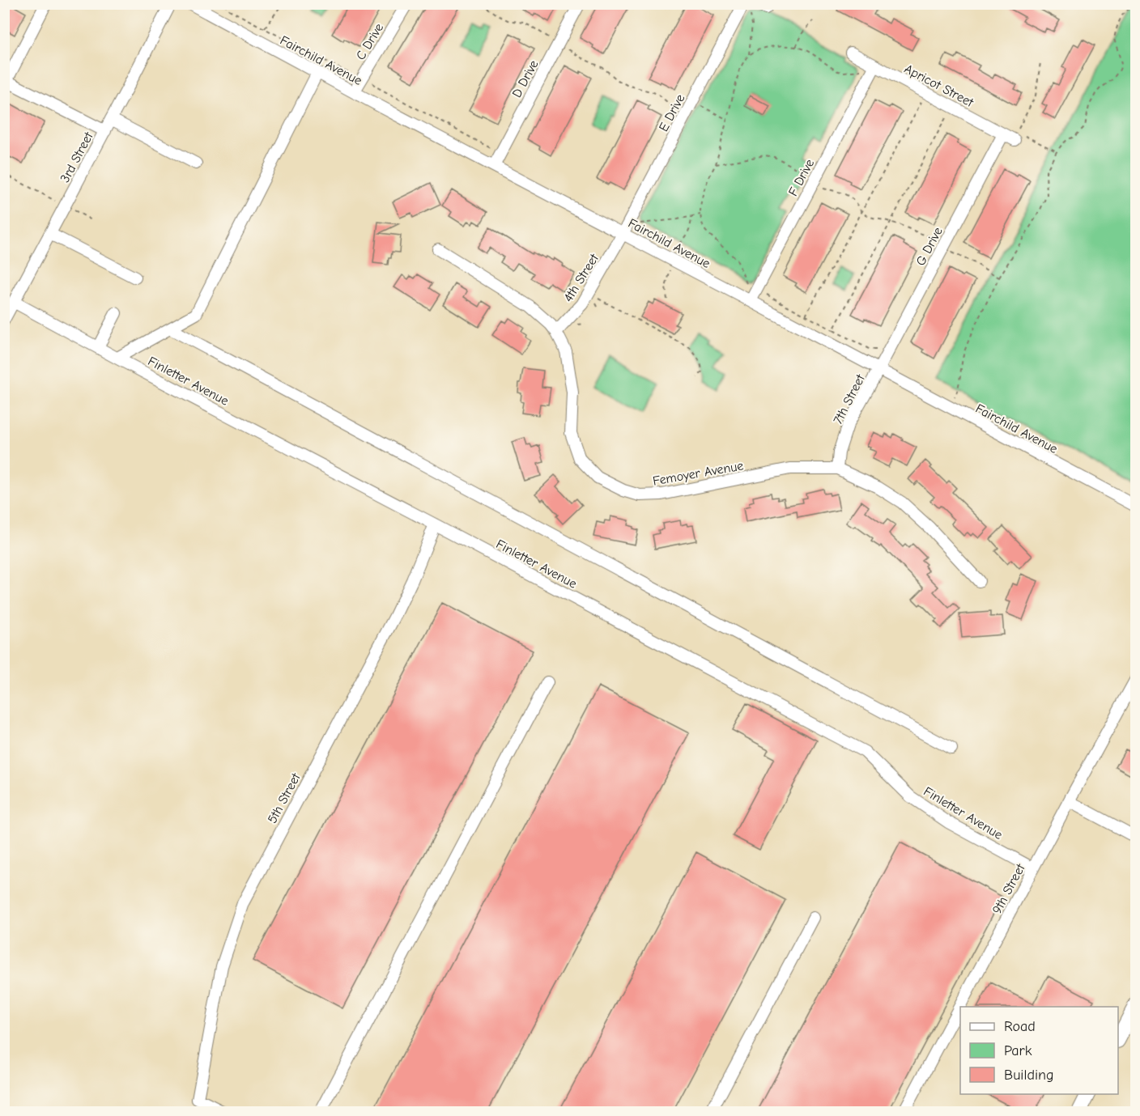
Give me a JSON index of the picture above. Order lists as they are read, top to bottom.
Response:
{
  "streets": {
    "street": [
      "C Drive",
      "Fairchild Avenue",
      "D Drive",
      "Apricot Street",
      "E Drive",
      "3rd Street",
      "F Drive",
      "G Drive",
      "4th Street",
      "Finletter Avenue",
      "7th Street",
      "Femoyer Avenue",
      "5th Street",
      "9th Street"
    ]
  },
  "crossings": [
    ["C Drive", "Fairchild Avenue"],
    ["Fairchild Avenue", "D Drive"],
    ["Fairchild Avenue", "E Drive"],
    ["Fairchild Avenue", "F Drive"],
    ["Fairchild Avenue", "G Drive"],
    ["Fairchild Avenue", "4th Street"],
    ["Fairchild Avenue", "7th Street"],
    ["Apricot Street", "F Drive"],
    ["Apricot Street", "G Drive"],
    ["E Drive", "4th Street"],
    ["3rd Street", "Finletter Avenue"],
    ["G Drive", "7th Street"],
    ["4th Street", "Femoyer Avenue"],
    ["Finletter Avenue", "5th Street"],
    ["Finletter Avenue", "9th Street"],
    ["7th Street", "Femoyer Avenue"]
  ],
  "legend": ["Road", "Park", "Building"]
}
